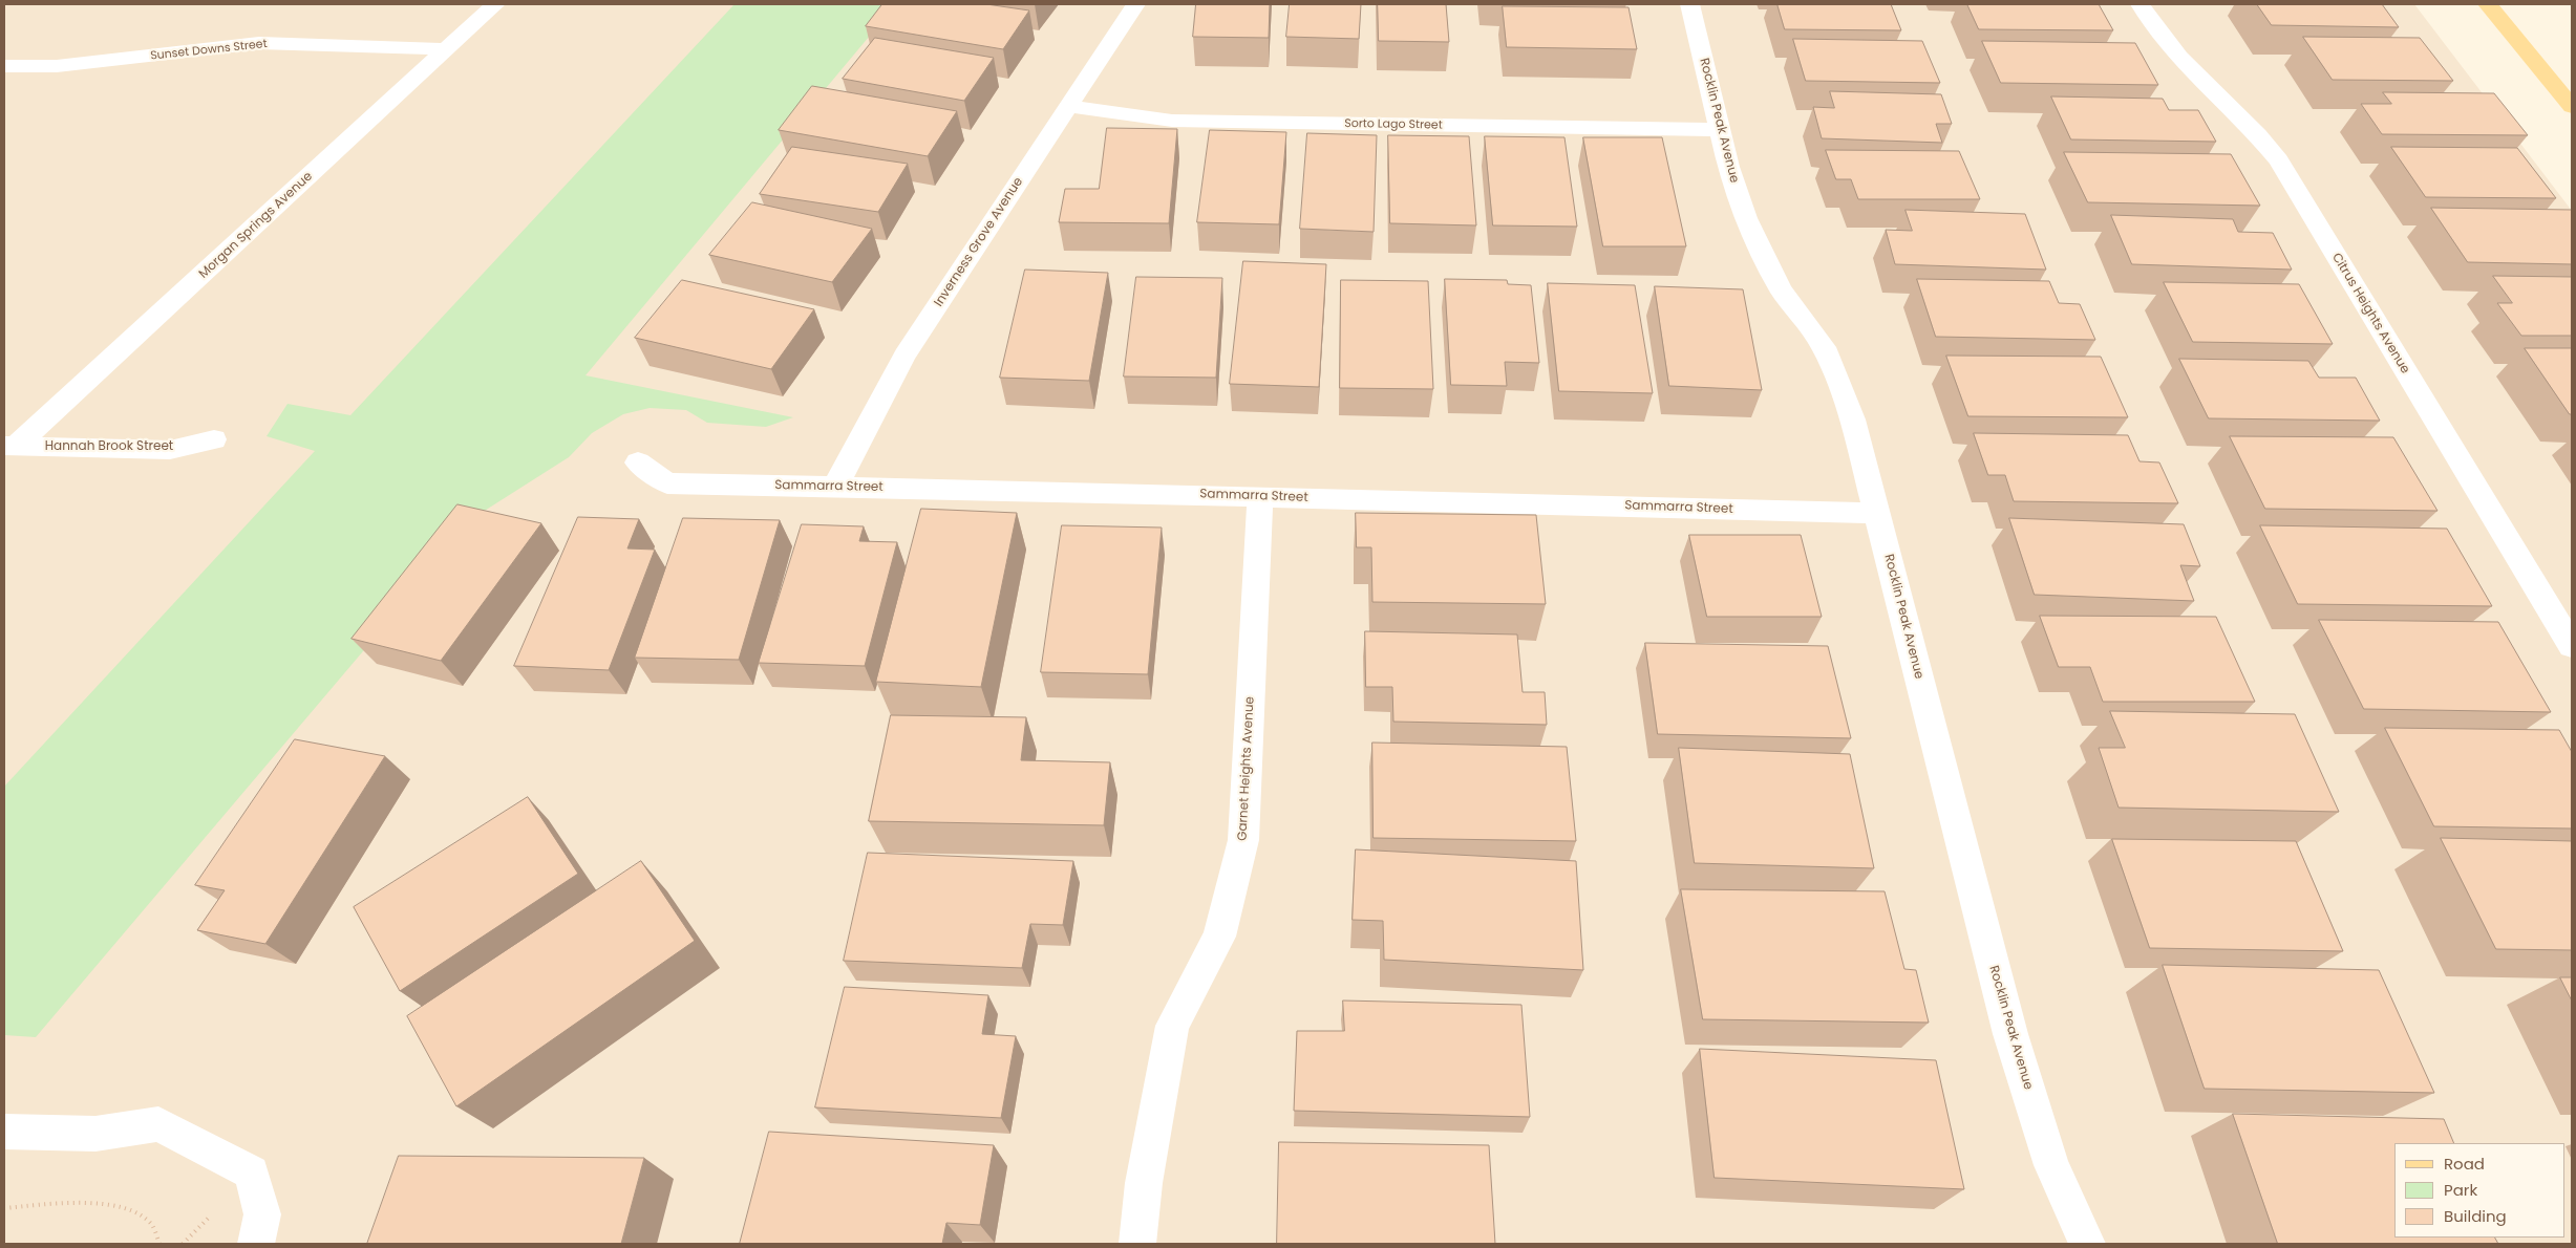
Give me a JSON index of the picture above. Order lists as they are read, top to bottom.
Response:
{
  "streets": {
    "street": [
      "Sunset Downs Street",
      "Rocklin Peak Avenue",
      "Sorto Lago Street",
      "Morgan Springs Avenue",
      "Inverness Grove Avenue",
      "Citrus Heights Avenue",
      "Hannah Brook Street",
      "Sammarra Street",
      "Garnet Heights Avenue"
    ]
  },
  "crossings": [
    ["Sunset Downs Street", "Morgan Springs Avenue"],
    ["Rocklin Peak Avenue", "Sorto Lago Street"],
    ["Rocklin Peak Avenue", "Sammarra Street"],
    ["Sorto Lago Street", "Inverness Grove Avenue"],
    ["Morgan Springs Avenue", "Hannah Brook Street"],
    ["Inverness Grove Avenue", "Sammarra Street"],
    ["Sammarra Street", "Garnet Heights Avenue"]
  ],
  "legend": ["Road", "Park", "Building"]
}
